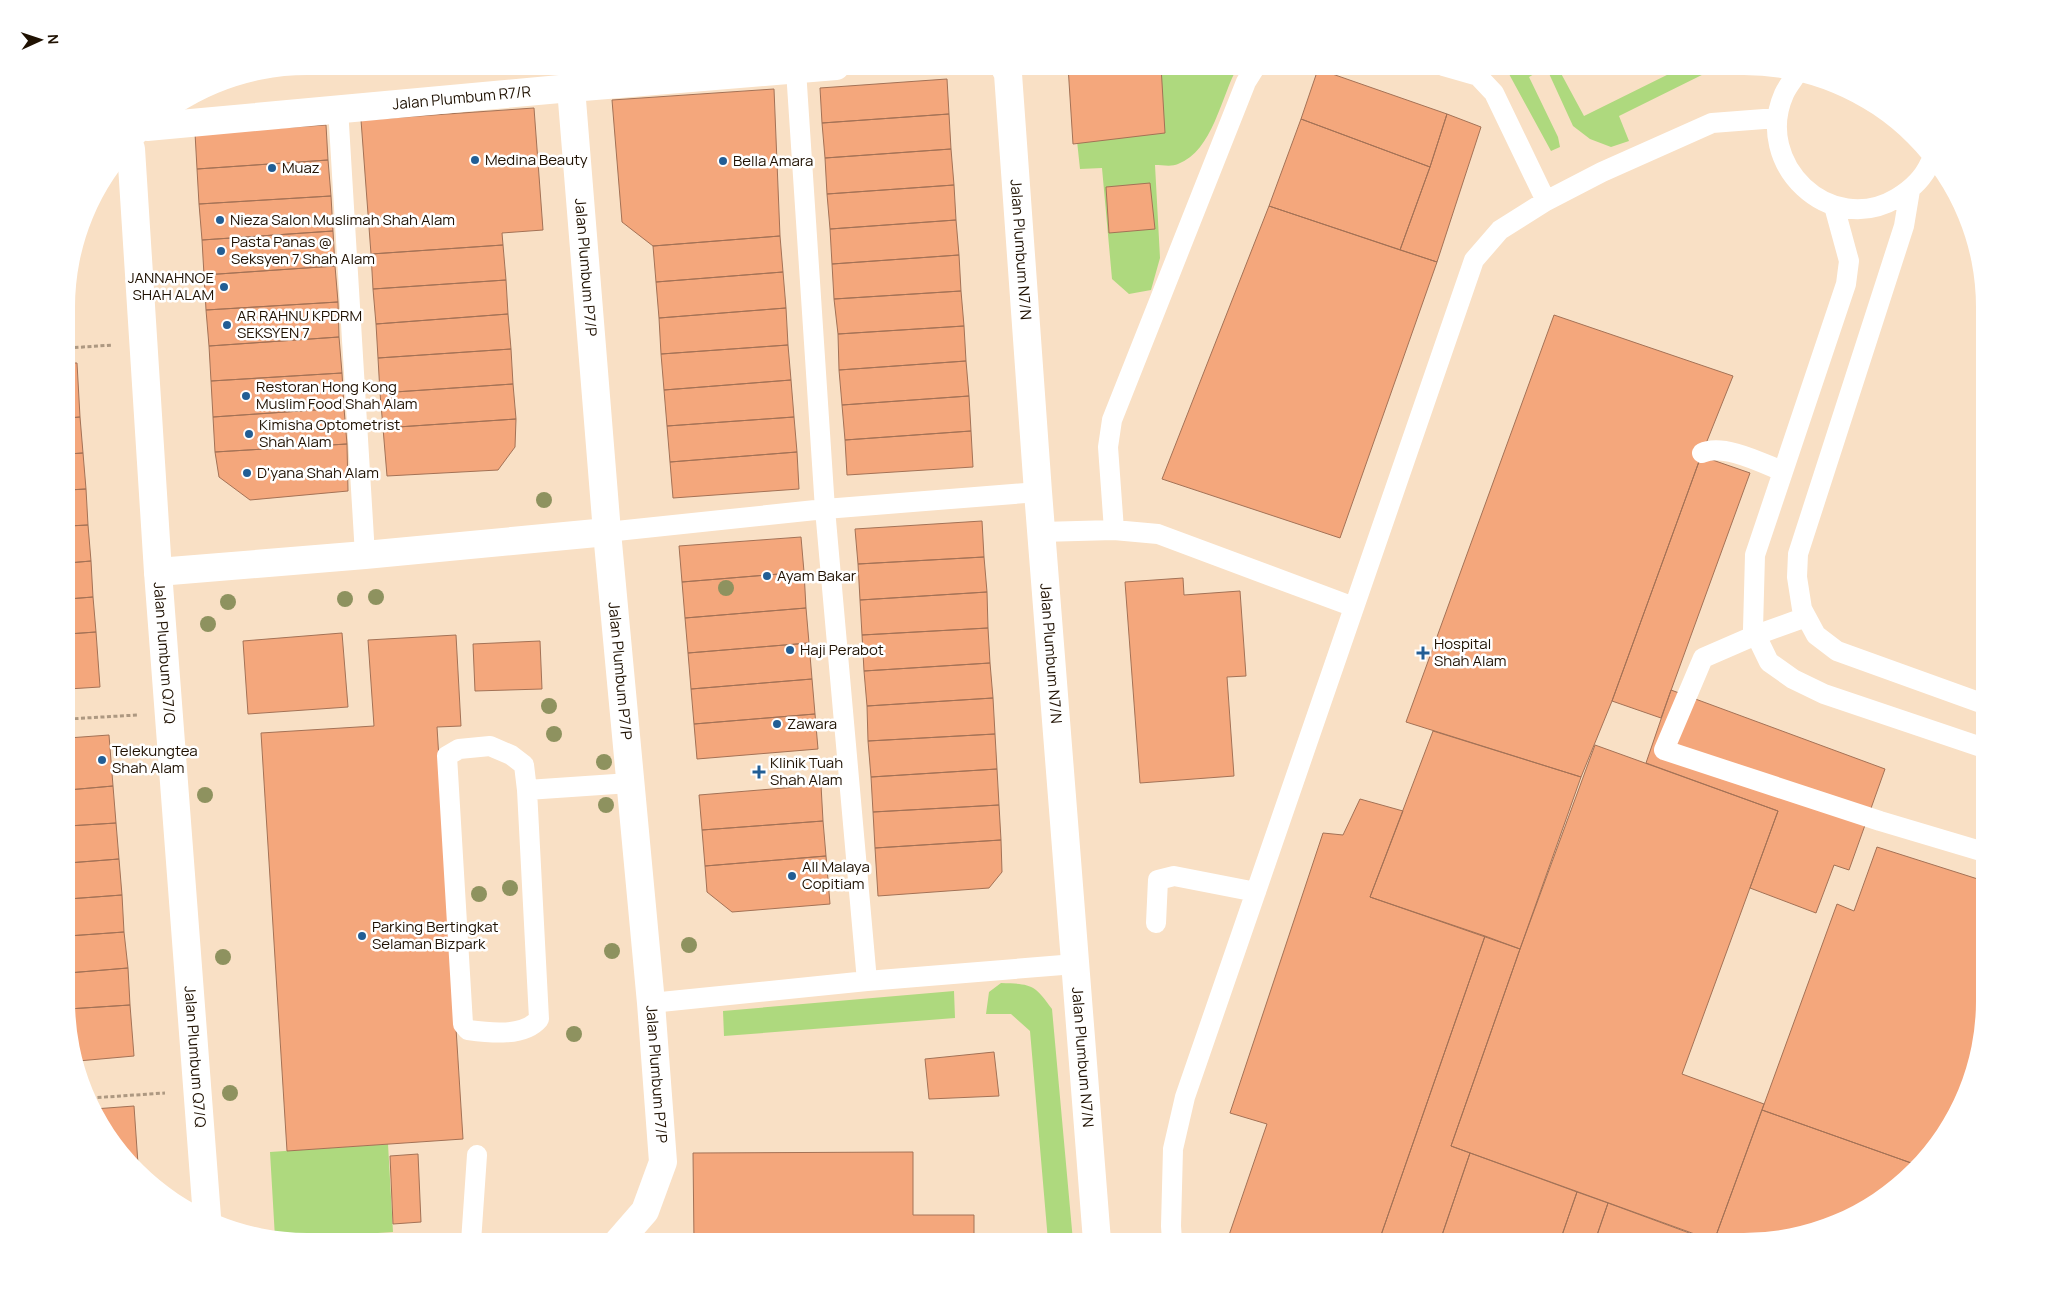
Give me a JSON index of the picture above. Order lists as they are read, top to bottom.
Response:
{
  "streets": {
    "street": [
      "Jalan Plumbum R7/R",
      "Jalan Plumbum N7/N",
      "Jalan Plumbum P7/P",
      "Jalan Plumbum Q7/Q"
    ]
  },
  "crossings": [
    ["Jalan Plumbum R7/R", "Jalan Plumbum P7/P"]
  ],
  "places": {
    "other": [
      "Medina Beauty",
      "Bella Amara",
      "Muaz",
      "Nieza Salon Muslimah Shah Alam",
      "Pasta Panas @ Seksyen 7 Shah Alam",
      "JANNAHNOE SHAH ALAM",
      "AR RAHNU KPDRM SEKSYEN 7",
      "Restoran Hong Kong Muslim Food Shah Alam",
      "Kimisha Optometrist Shah Alam",
      "D'yana Shah Alam",
      "Ayam Bakar",
      "Haji Perabot",
      "Zawara",
      "Telekungtea Shah Alam",
      "All Malaya Copitiam",
      "Parking Bertingkat Selaman Bizpark"
    ],
    "health": ["Hospital Shah Alam", "Klinik Tuah Shah Alam"]
  },
  "north": "right"
}
